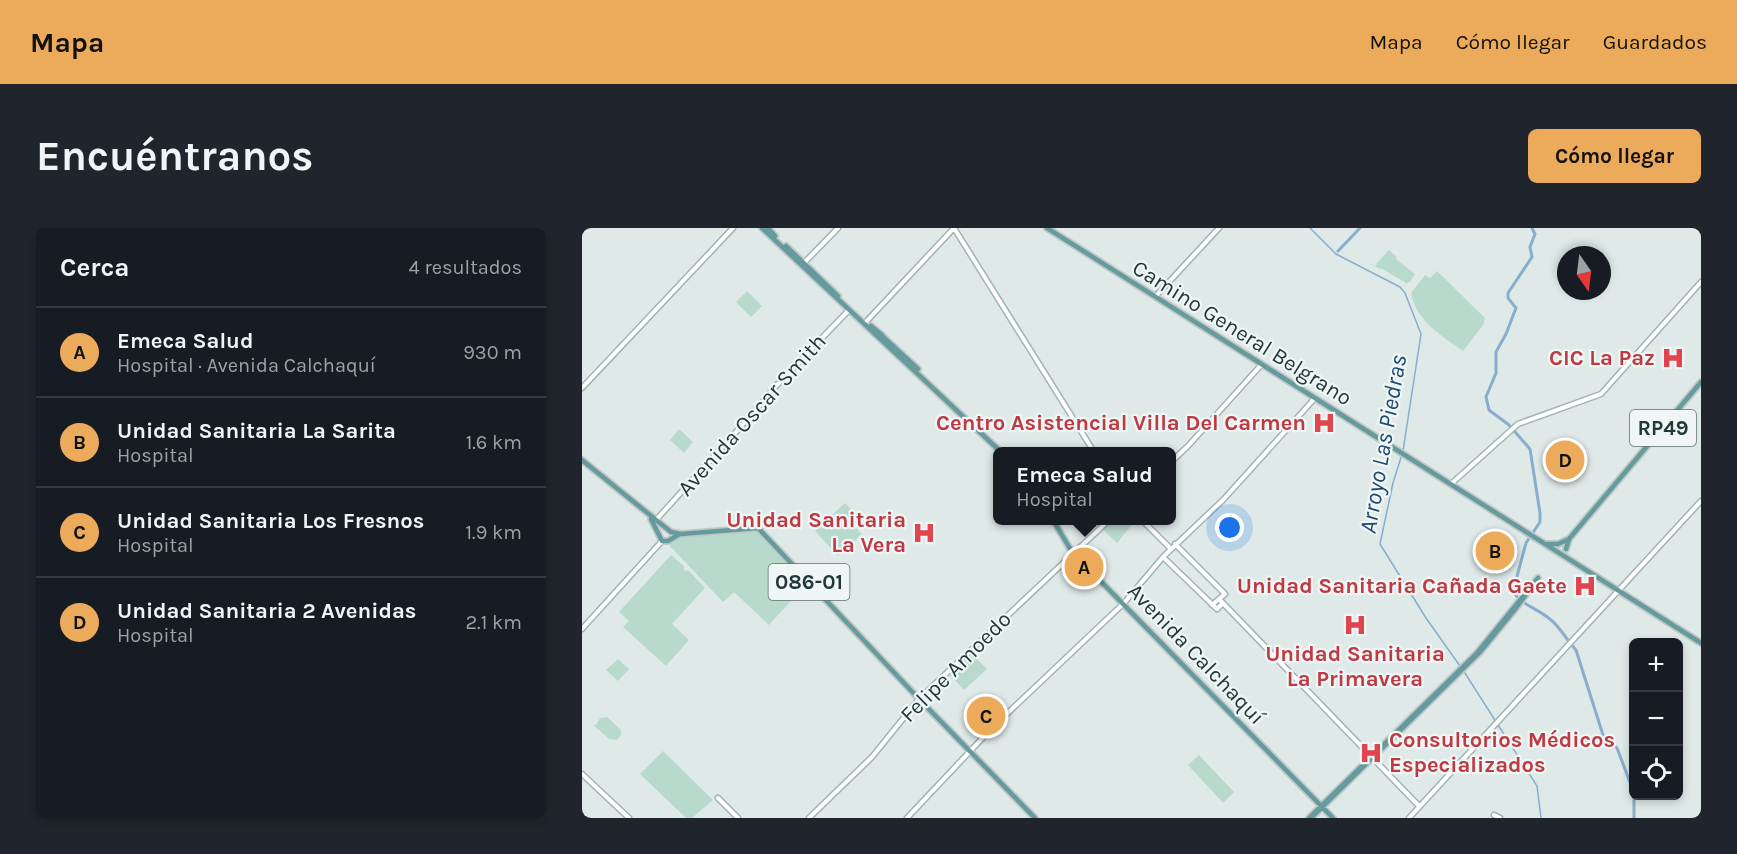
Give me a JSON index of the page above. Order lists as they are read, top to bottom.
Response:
{
  "streets": {
    "main road": [
      "Camino General Belgrano",
      "Avenida Oscar Smith",
      "RP49",
      "086-01",
      "Avenida Calchaquí",
      "Felipe Amoedo"
    ]
  },
  "crossings": [
    ["Camino General Belgrano", "RP49"],
    ["086-01", "Felipe Amoedo"],
    ["Avenida Calchaquí", "Felipe Amoedo"]
  ],
  "water": ["Arroyo Las Piedras"],
  "places": {
    "hospital": [
      "CIC La Paz",
      "Centro Asistencial Villa Del Carmen",
      "Unidad Sanitaria La Vera",
      "Unidad Sanitaria Cañada Gaete",
      "Unidad Sanitaria La Primavera",
      "Consultorios Médicos Especializados"
    ]
  },
  "north": "bottom",
  "page": {
    "header": "Mapa",
    "nav": ["Mapa", "Cómo llegar", "Guardados"],
    "buttons": "Cómo llegar",
    "title": "Encuéntranos",
    "heading": ["Cerca", "4 resultados"],
    "list": [
      {
        "mark": "A",
        "name": "Emeca Salud",
        "note": "Hospital · Avenida Calchaquí",
        "value": "930 m"
      },
      {
        "mark": "B",
        "name": "Unidad Sanitaria La Sarita",
        "note": "Hospital",
        "value": "1.6 km"
      },
      {
        "mark": "C",
        "name": "Unidad Sanitaria Los Fresnos",
        "note": "Hospital",
        "value": "1.9 km"
      },
      {
        "mark": "D",
        "name": "Unidad Sanitaria 2 Avenidas",
        "note": "Hospital",
        "value": "2.1 km"
      }
    ],
    "pins": [
      "D",
      "B",
      "A",
      "C"
    ],
    "popup": ["Emeca Salud", "Hospital"],
    "map_buttons": ["+", "−"]
  }
}
